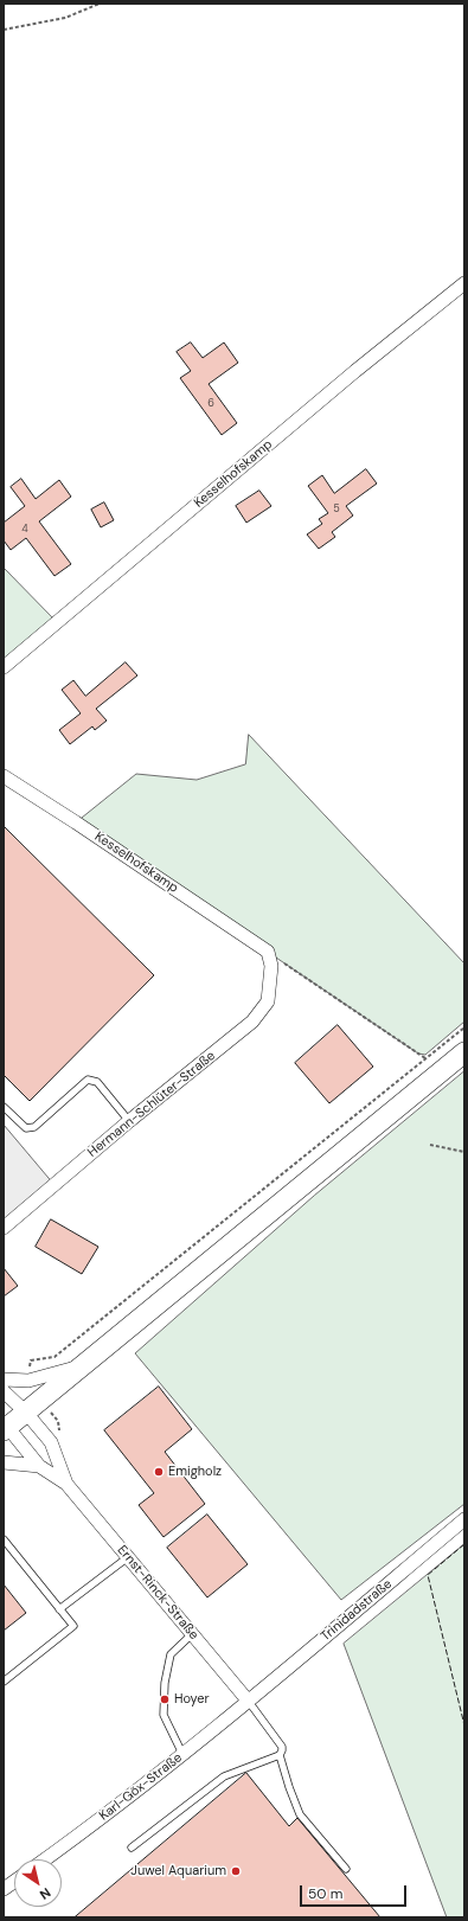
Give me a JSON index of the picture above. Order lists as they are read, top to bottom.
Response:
{
  "streets": {
    "street": [
      "Kesselhofskamp",
      "Hermann-Schlüter-Straße",
      "Ernst-Rinck-Straße",
      "Trinidadstraße",
      "Karl-Göx-Straße"
    ]
  },
  "crossings": [
    ["Kesselhofskamp", "Hermann-Schlüter-Straße"],
    ["Ernst-Rinck-Straße", "Trinidadstraße"],
    ["Ernst-Rinck-Straße", "Karl-Göx-Straße"],
    ["Trinidadstraße", "Karl-Göx-Straße"]
  ],
  "places": ["Emigholz", "Hoyer", "Juwel Aquarium"],
  "house_numbers": ["6", "5", "4"],
  "scale_bar": "50 m",
  "north": "bottom right"
}
